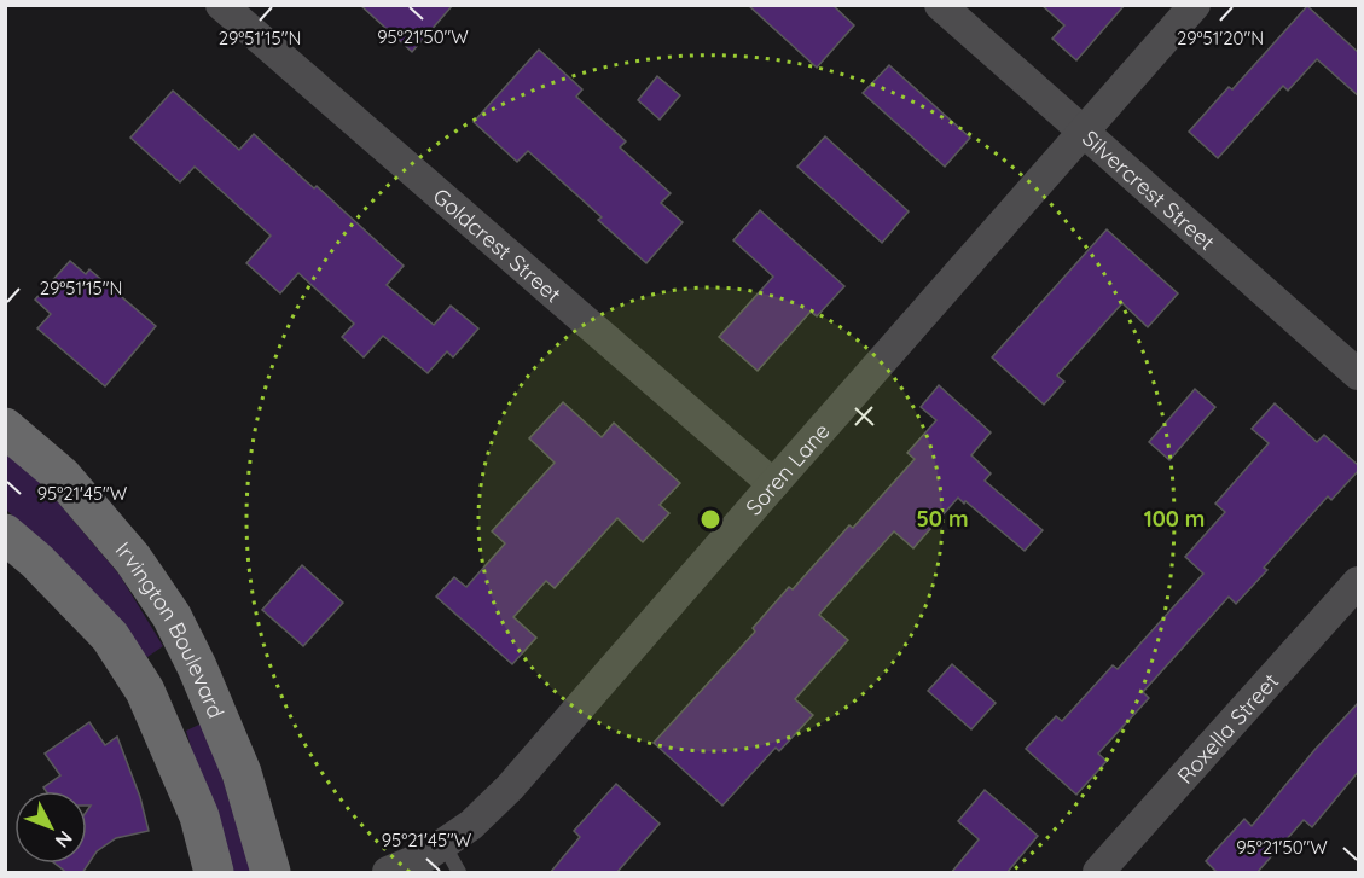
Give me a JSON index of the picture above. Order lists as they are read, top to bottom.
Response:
{
  "streets": {
    "main road": ["Irvington Boulevard"],
    "street": [
      "Silvercrest Street",
      "Goldcrest Street",
      "Soren Lane",
      "Roxella Street"
    ]
  },
  "crossings": [
    ["Silvercrest Street", "Soren Lane"],
    ["Goldcrest Street", "Soren Lane"]
  ],
  "north": "bottom right",
  "coordinates": [
    "95°21'50\"W",
    "29°51'15\"N",
    "29°51'20\"N",
    "95°21'45\"W"
  ],
  "rings": ["50 m", "100 m"]
}
